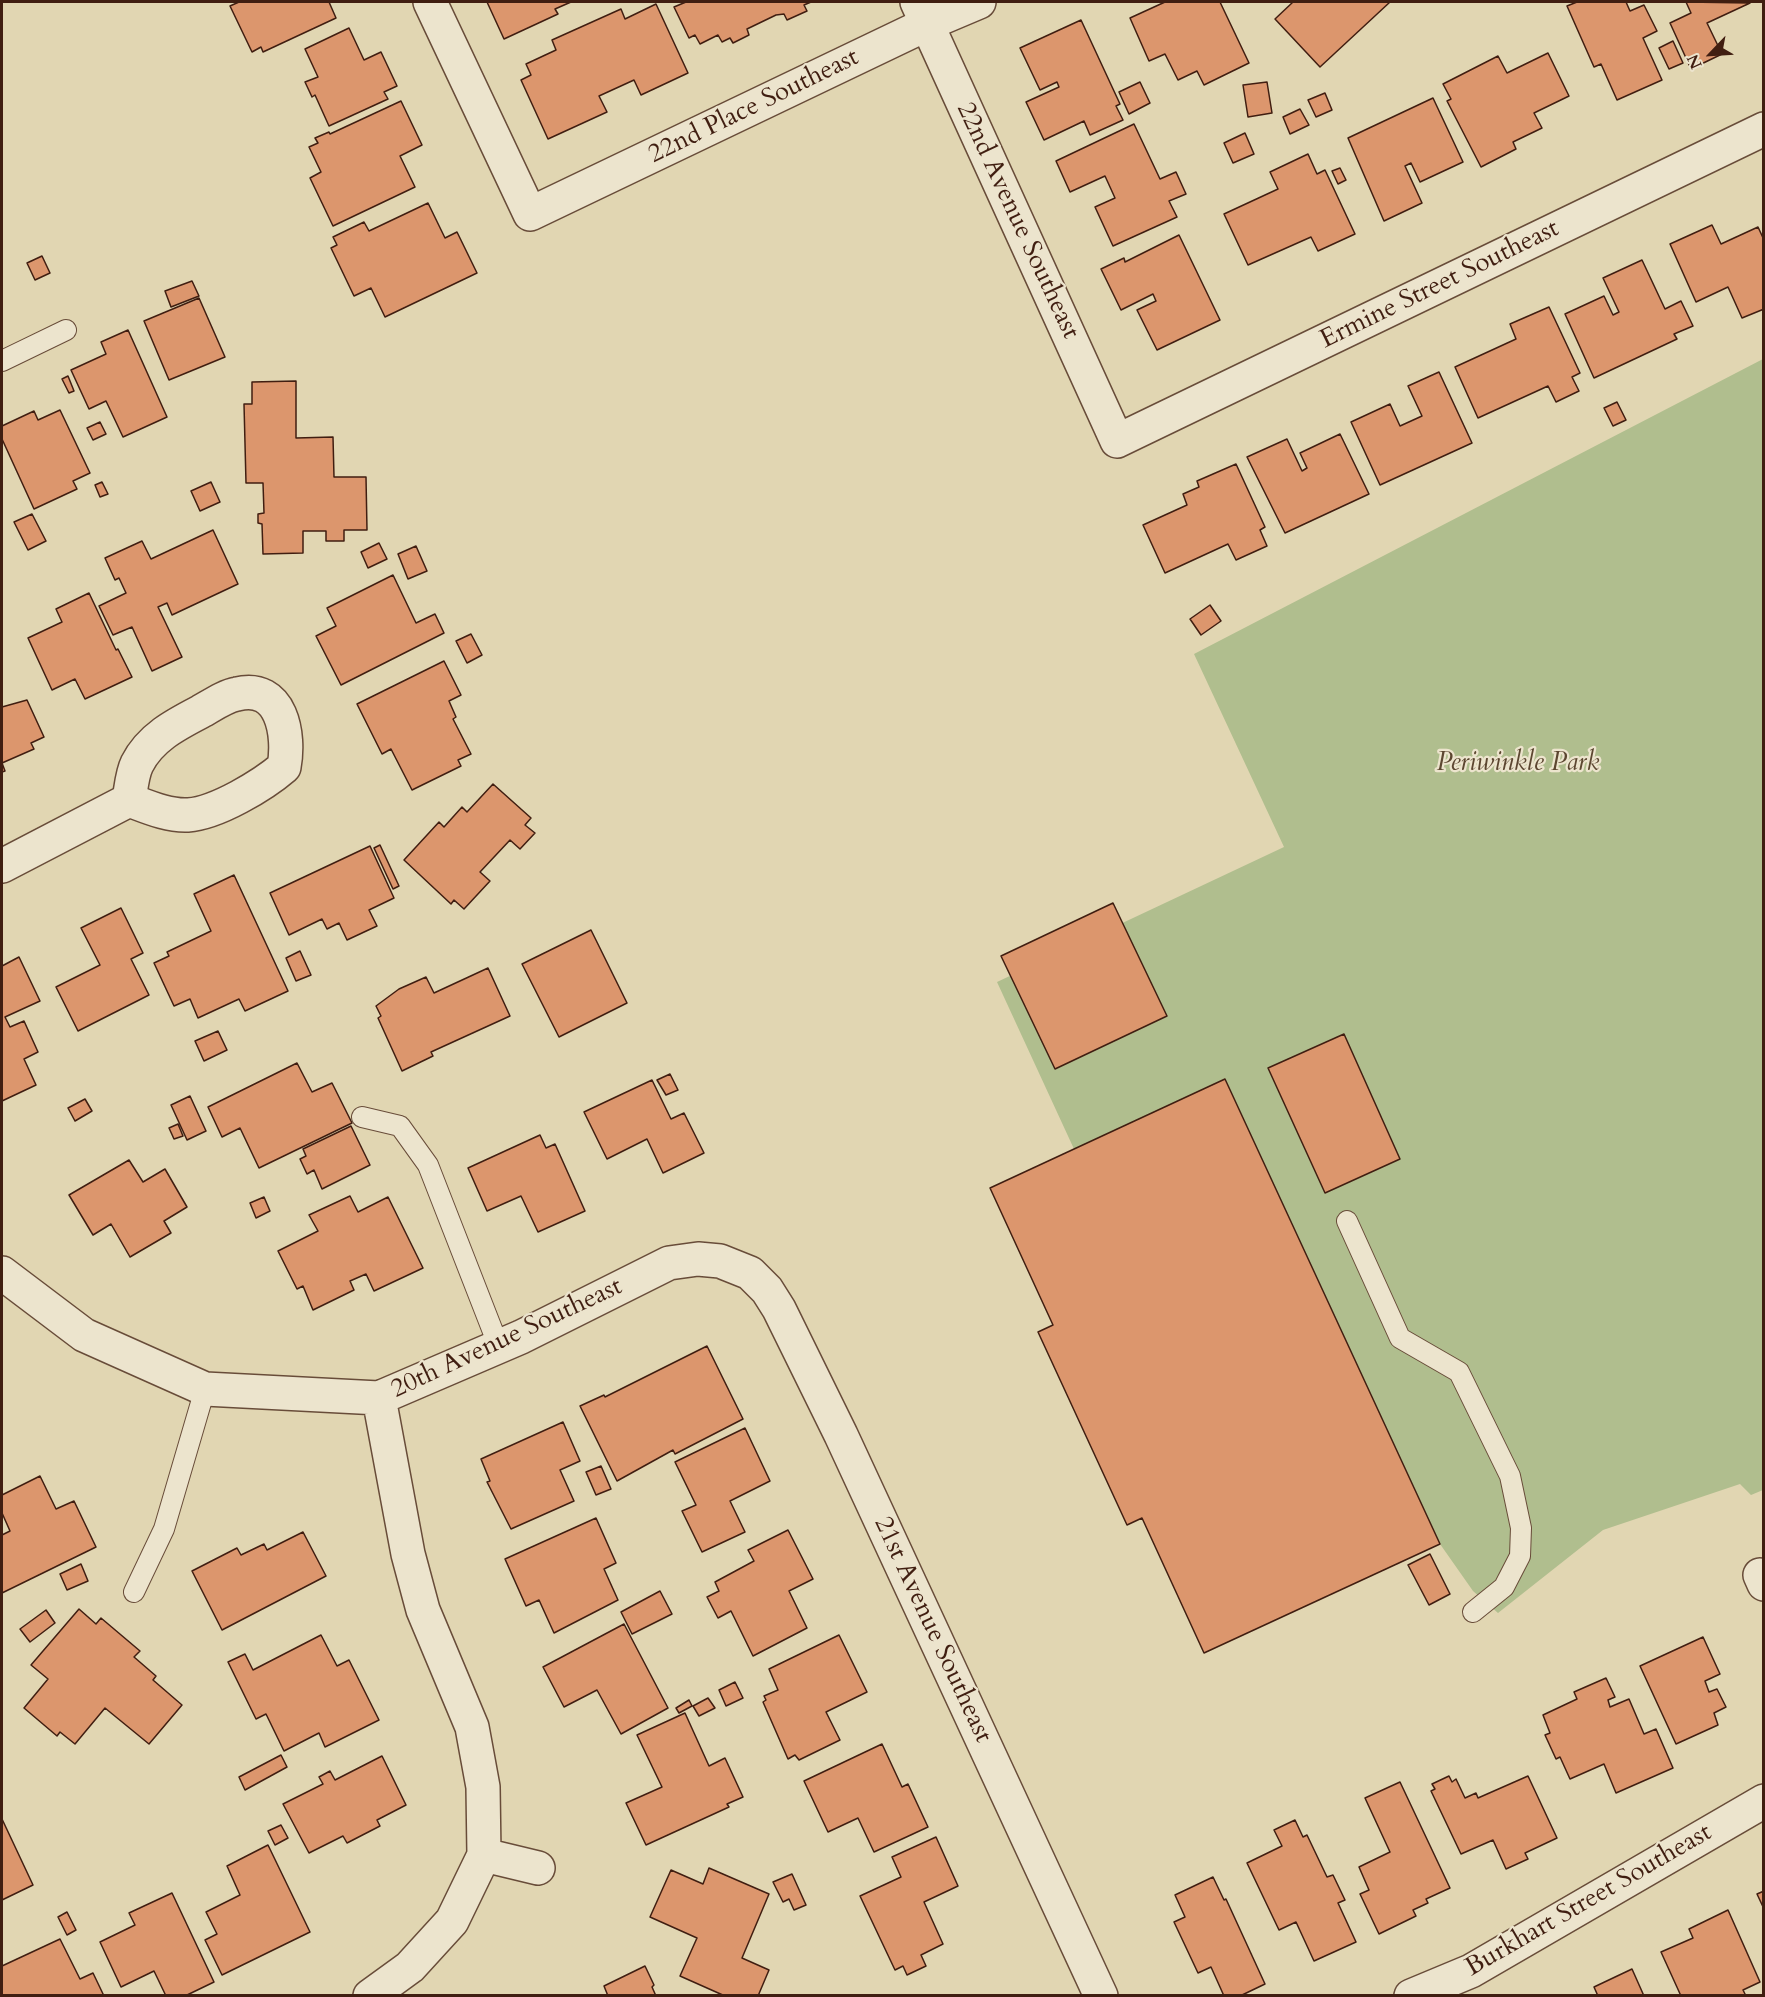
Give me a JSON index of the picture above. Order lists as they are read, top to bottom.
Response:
{
  "streets": {
    "street": [
      "22nd Place Southeast",
      "22nd Avenue Southeast",
      "Ermine Street Southeast",
      "20th Avenue Southeast",
      "21st Avenue Southeast",
      "Burkhart Street Southeast"
    ]
  },
  "crossings": [
    ["22nd Place Southeast", "22nd Avenue Southeast"],
    ["22nd Avenue Southeast", "Ermine Street Southeast"],
    ["20th Avenue Southeast", "21st Avenue Southeast"]
  ],
  "parks": ["Periwinkle Park"],
  "north": "bottom left"
}
